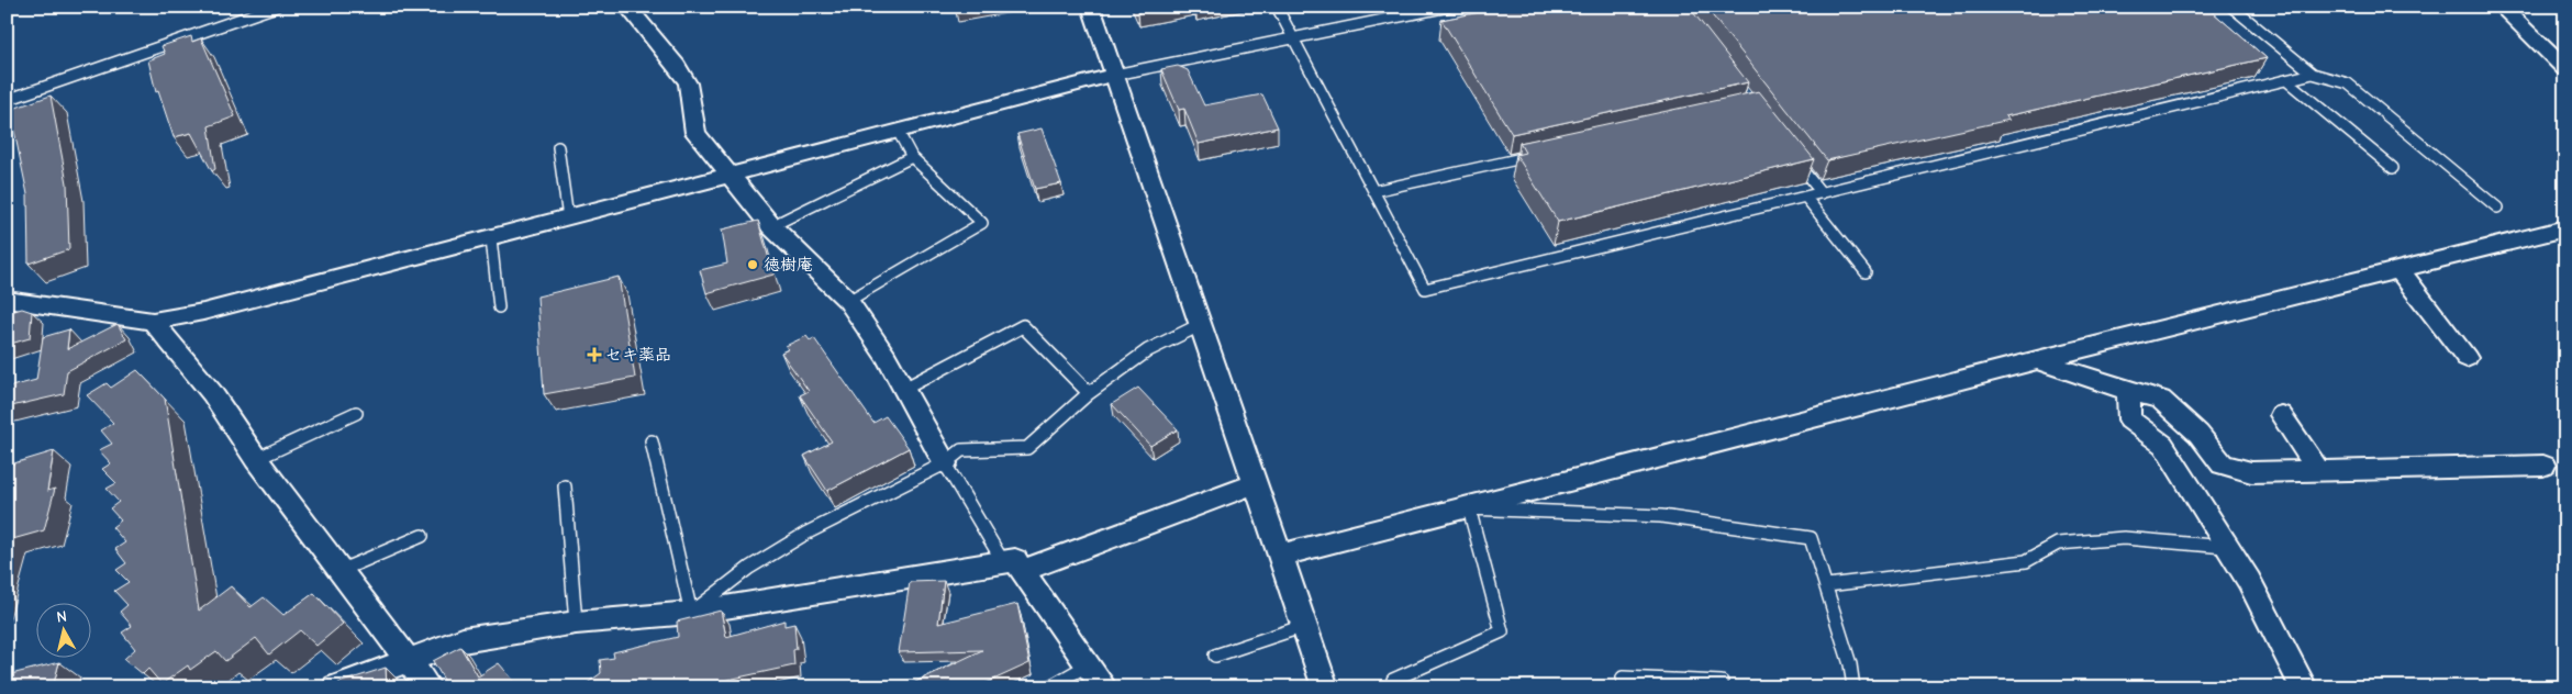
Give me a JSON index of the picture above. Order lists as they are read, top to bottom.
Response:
{
  "places": {
    "other": ["徳樹庵"],
    "health": ["セキ薬品"]
  },
  "north": "top"
}
